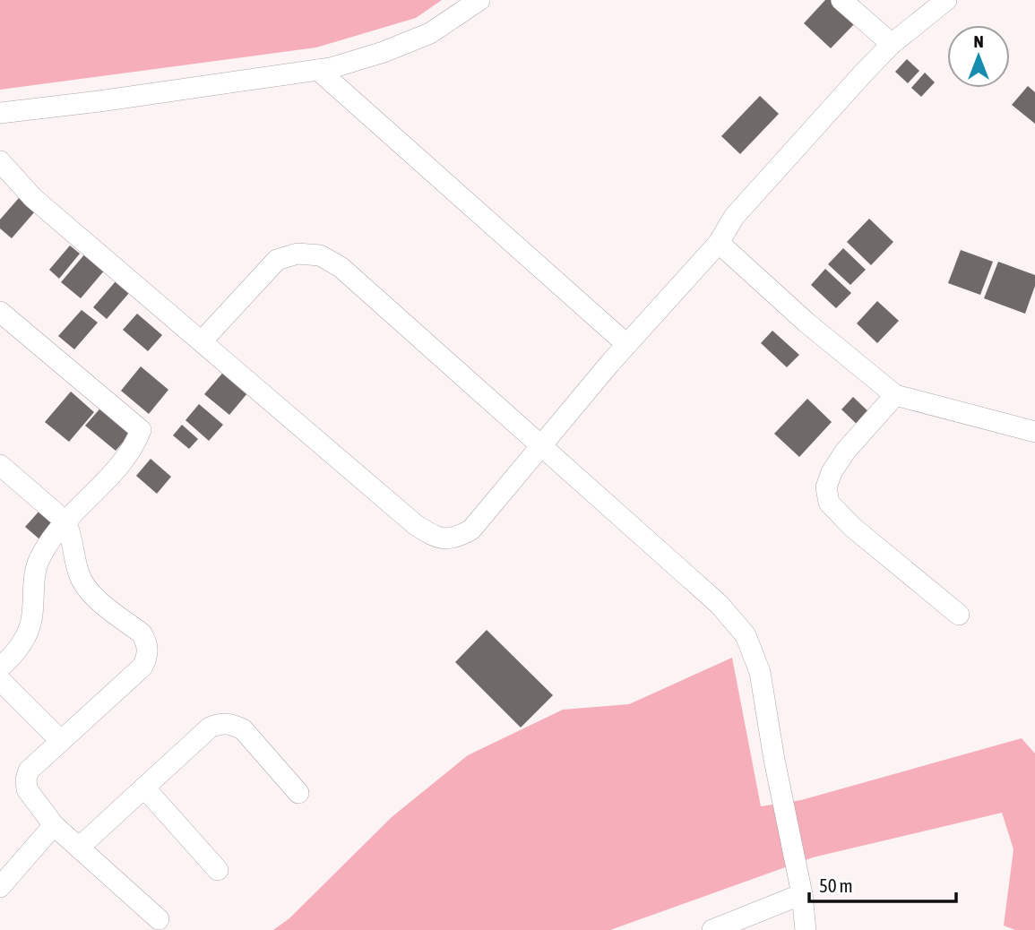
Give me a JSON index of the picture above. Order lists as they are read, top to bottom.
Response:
{
  "scale_bar": "50 m",
  "north": "top"
}
